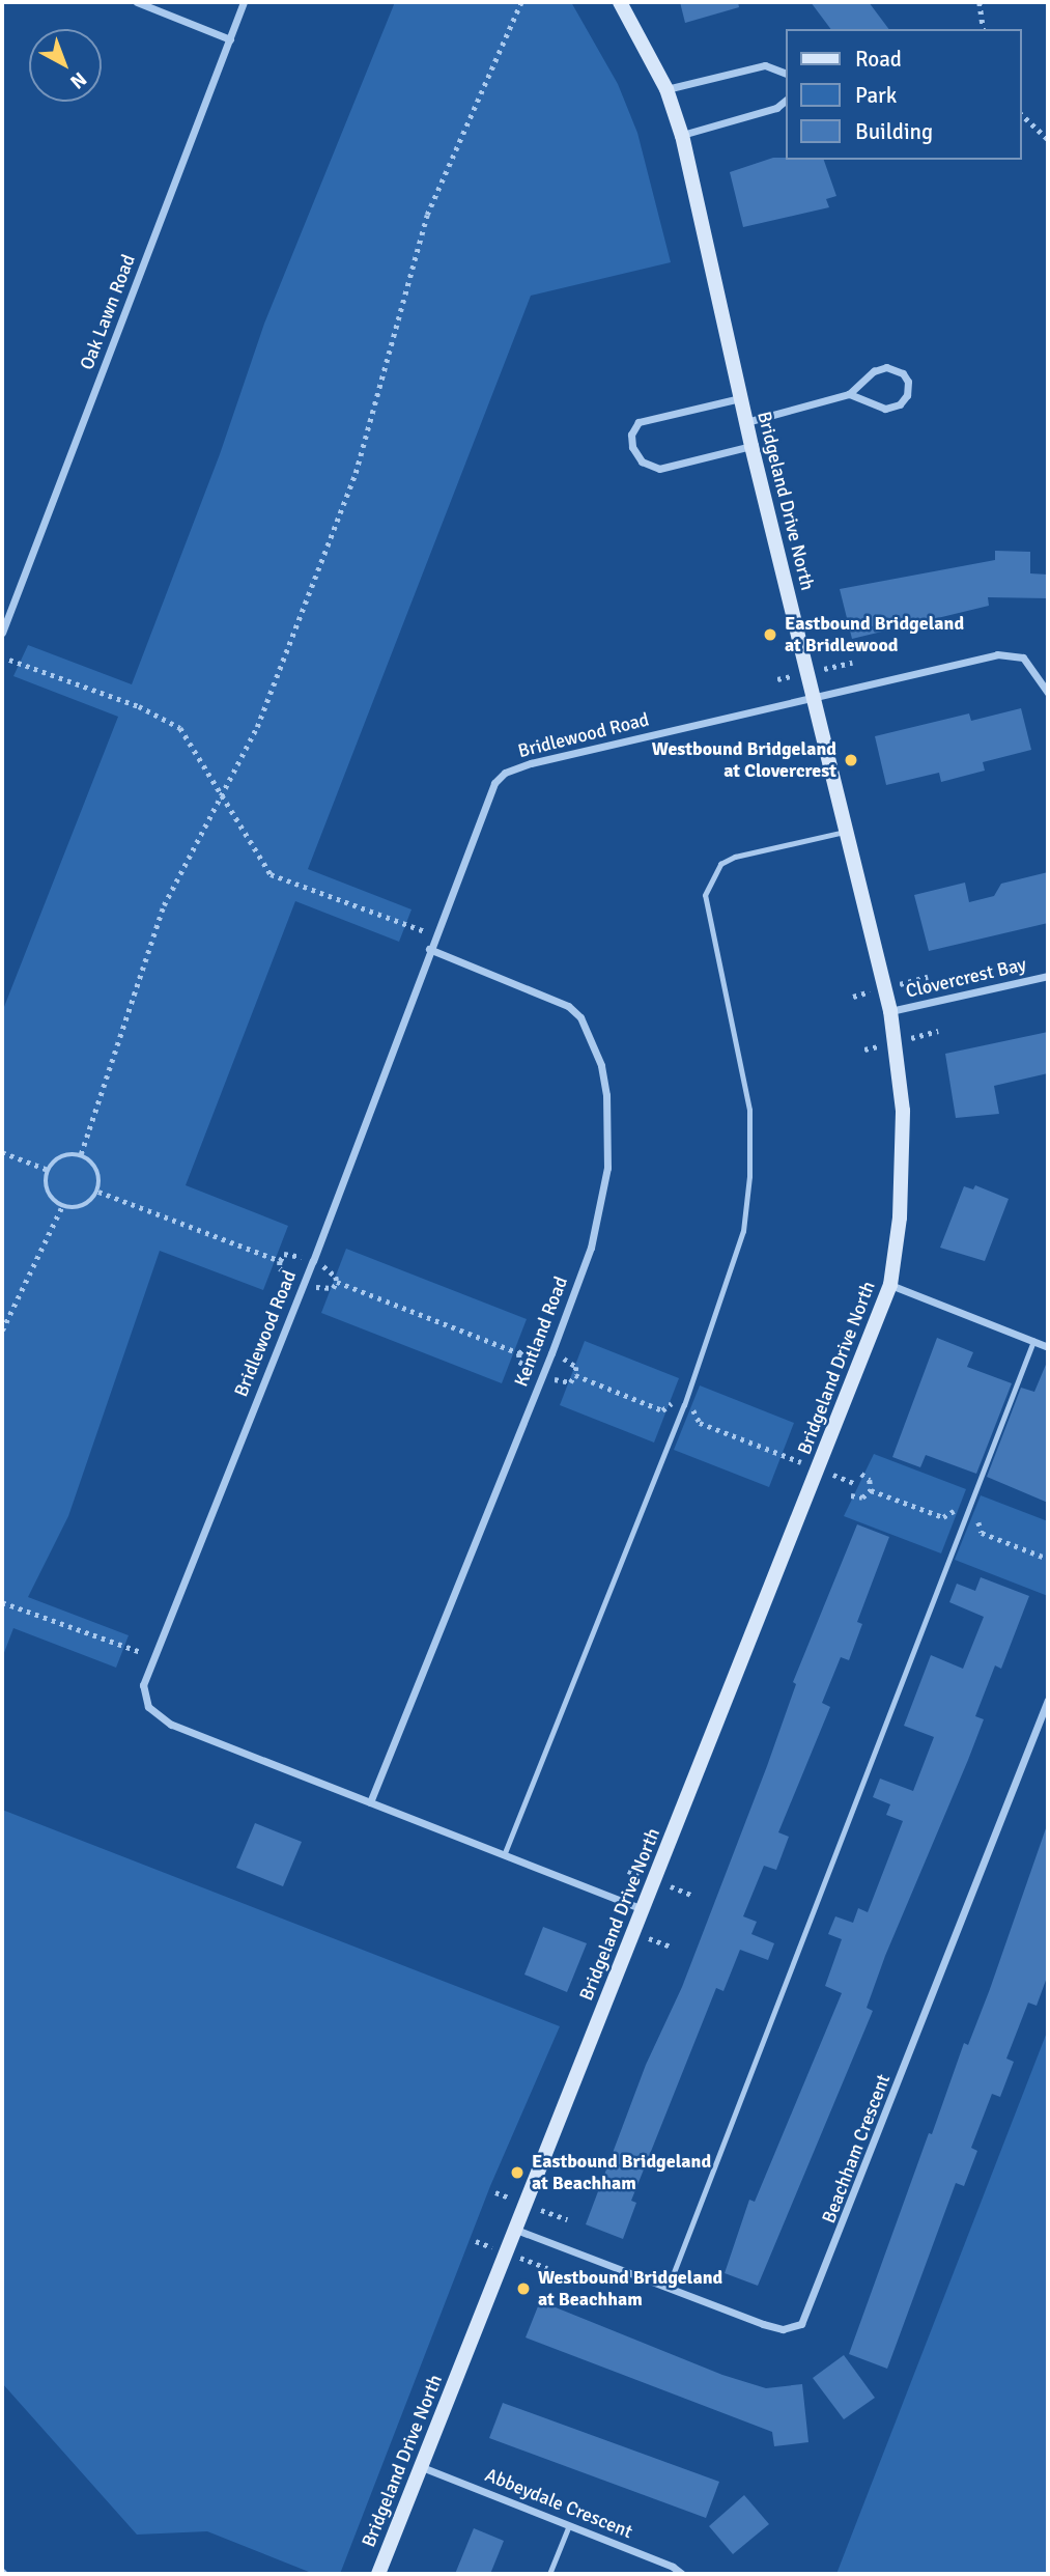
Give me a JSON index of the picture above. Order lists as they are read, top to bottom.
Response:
{
  "streets": {
    "street": [
      "Oak Lawn Road",
      "Bridgeland Drive North",
      "Bridlewood Road",
      "Clovercrest Bay",
      "Kentland Road",
      "Beachham Crescent",
      "Abbeydale Crescent"
    ]
  },
  "crossings": [
    ["Bridgeland Drive North", "Bridlewood Road"],
    ["Bridgeland Drive North", "Clovercrest Bay"],
    ["Bridgeland Drive North", "Beachham Crescent"],
    ["Bridgeland Drive North", "Abbeydale Crescent"],
    ["Bridlewood Road", "Kentland Road"]
  ],
  "places": [
    "Eastbound Bridgeland at Bridlewood",
    "Westbound Bridgeland at Clovercrest",
    "Eastbound Bridgeland at Beachham",
    "Westbound Bridgeland at Beachham"
  ],
  "legend": ["Road", "Park", "Building"],
  "north": "bottom right"
}
